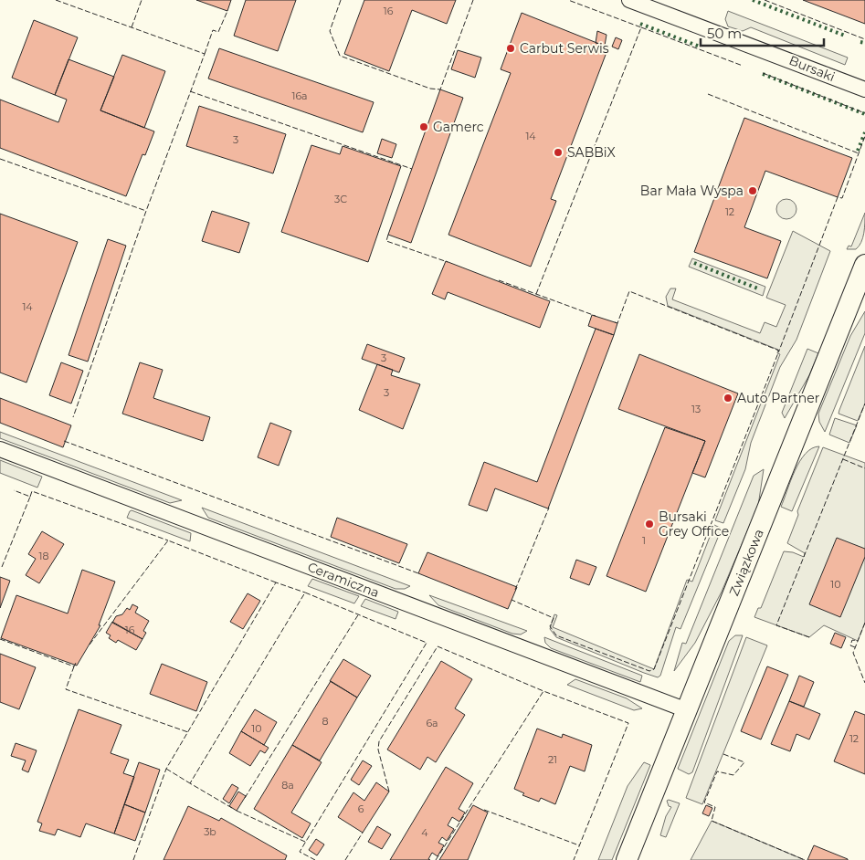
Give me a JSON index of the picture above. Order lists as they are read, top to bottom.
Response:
{
  "streets": {
    "street": ["Bursaki", "Związkowa", "Ceramiczna"]
  },
  "crossings": [
    ["Związkowa", "Ceramiczna"]
  ],
  "places": [
    "Carbut Serwis",
    "Gamerc",
    "SABBiX",
    "Bar Mała Wyspa",
    "Auto Partner",
    "Bursaki Grey Office"
  ],
  "house_numbers": [
    "16",
    "16a",
    "14",
    "3",
    "3C",
    "12",
    "14",
    "3",
    "3",
    "13",
    "1",
    "18",
    "10",
    "16",
    "8",
    "6a",
    "10",
    "12",
    "21",
    "8a",
    "6",
    "3b",
    "4"
  ],
  "scale_bar": "50 m"
}
